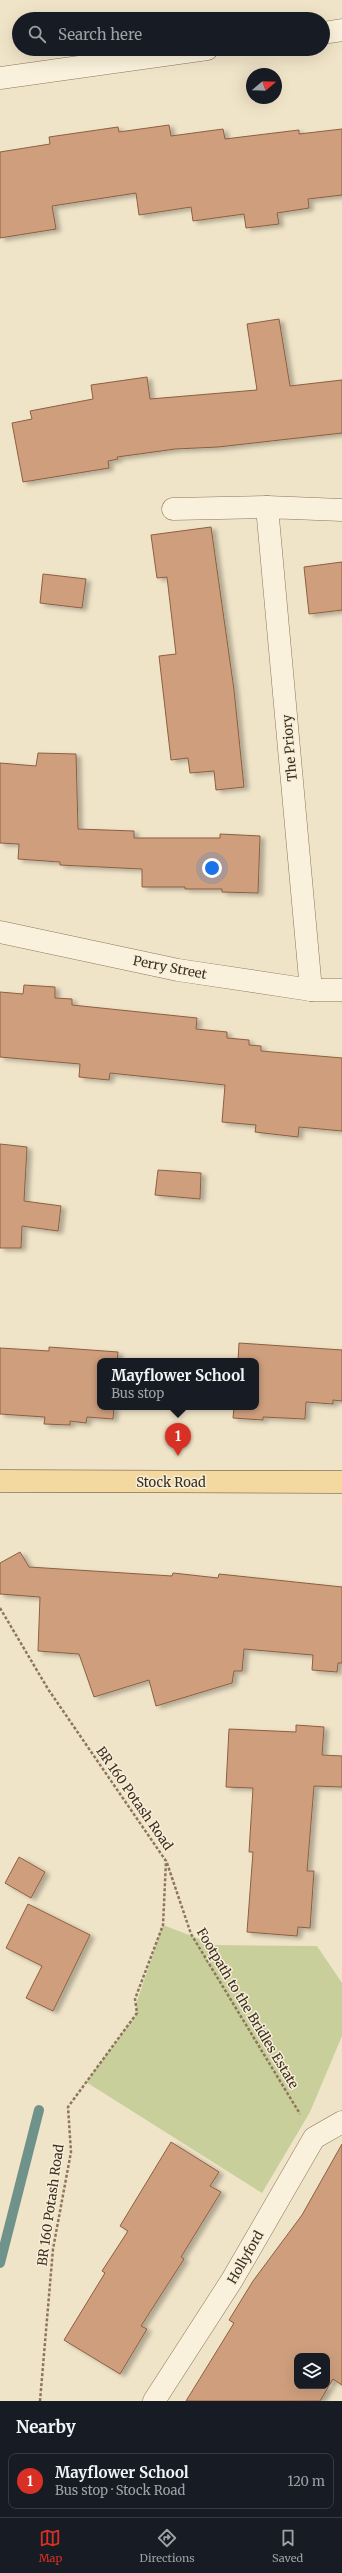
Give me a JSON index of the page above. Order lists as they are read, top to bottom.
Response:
{
  "streets": {
    "main road": ["Stock Road"],
    "street": ["The Priory", "Perry Street", "Hollyford"],
    "path": ["BR 160 Potash Road", "Footpath to the Bridles Estate"]
  },
  "crossings": [
    ["The Priory", "Perry Street"],
    ["BR 160 Potash Road", "Footpath to the Bridles Estate"],
    ["Footpath to the Bridles Estate", "Hollyford"]
  ],
  "north": "right",
  "page": {
    "search": "Search here",
    "popup": ["Mayflower School", "Bus stop"],
    "pins": "1",
    "heading": "Nearby",
    "list": [
      {
        "mark": "1",
        "name": "Mayflower School",
        "note": "Bus stop · Stock Road",
        "value": "120 m"
      }
    ],
    "nav": ["Map", "Directions", "Saved"]
  }
}
